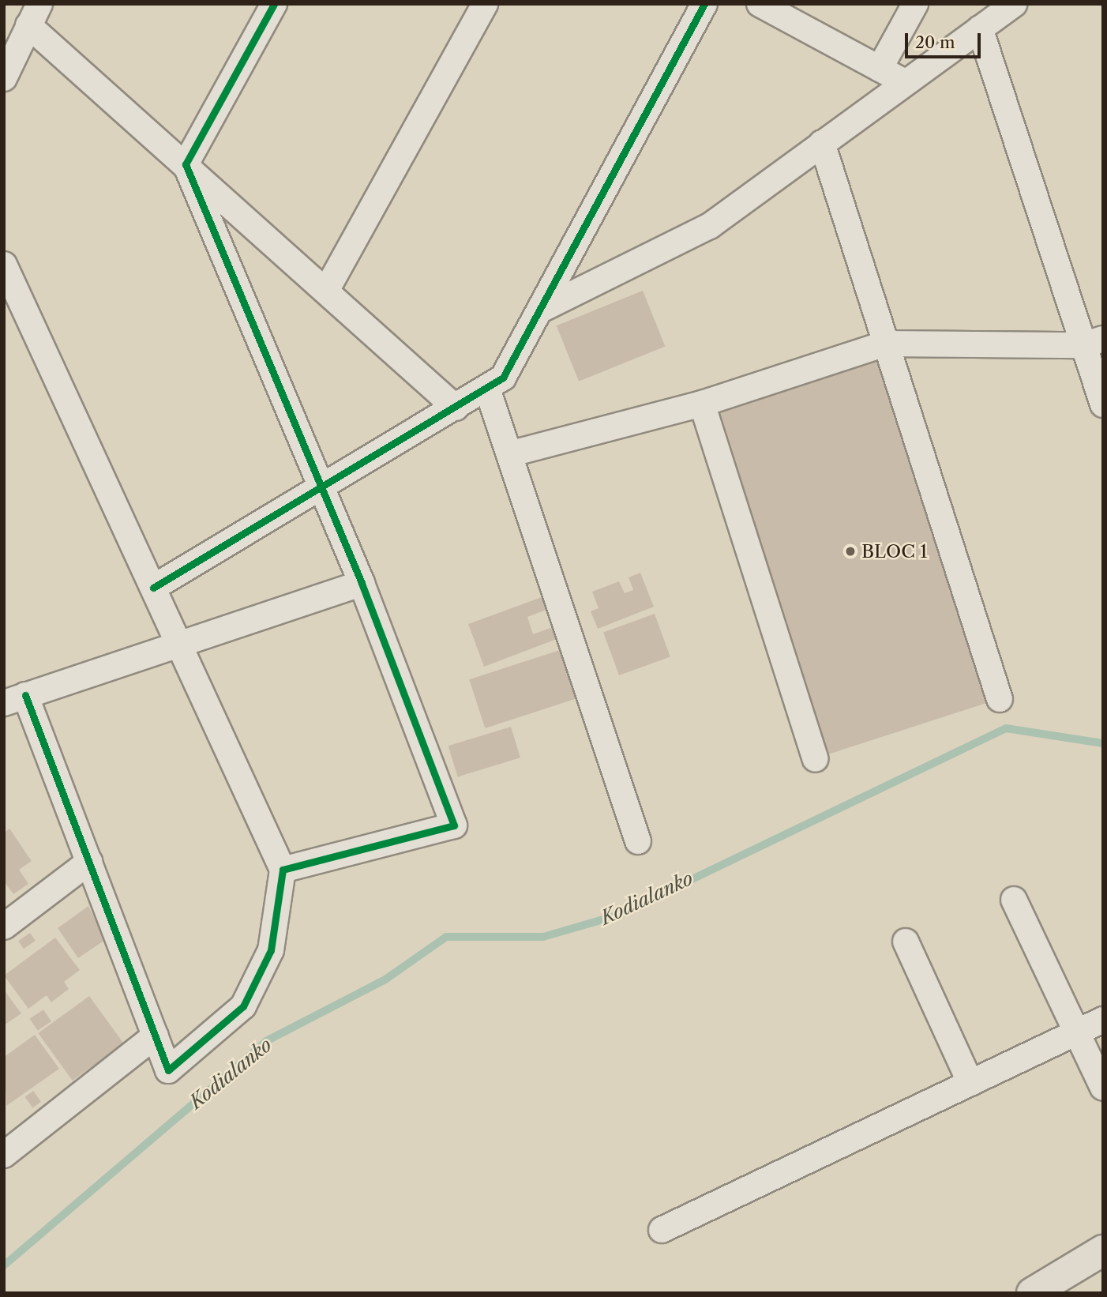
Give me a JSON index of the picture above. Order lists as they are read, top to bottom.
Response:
{
  "water": ["Kodialanko"],
  "places": ["BLOC 1"],
  "scale_bar": "20 m"
}
